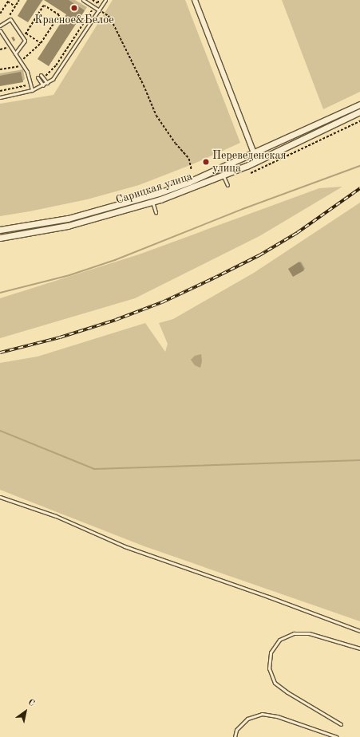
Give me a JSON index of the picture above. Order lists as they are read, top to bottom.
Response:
{
  "streets": {
    "street": ["Сарицкая улица"]
  },
  "places": ["Красное&Белое", "Переведенская улица"],
  "north": "top right"
}
